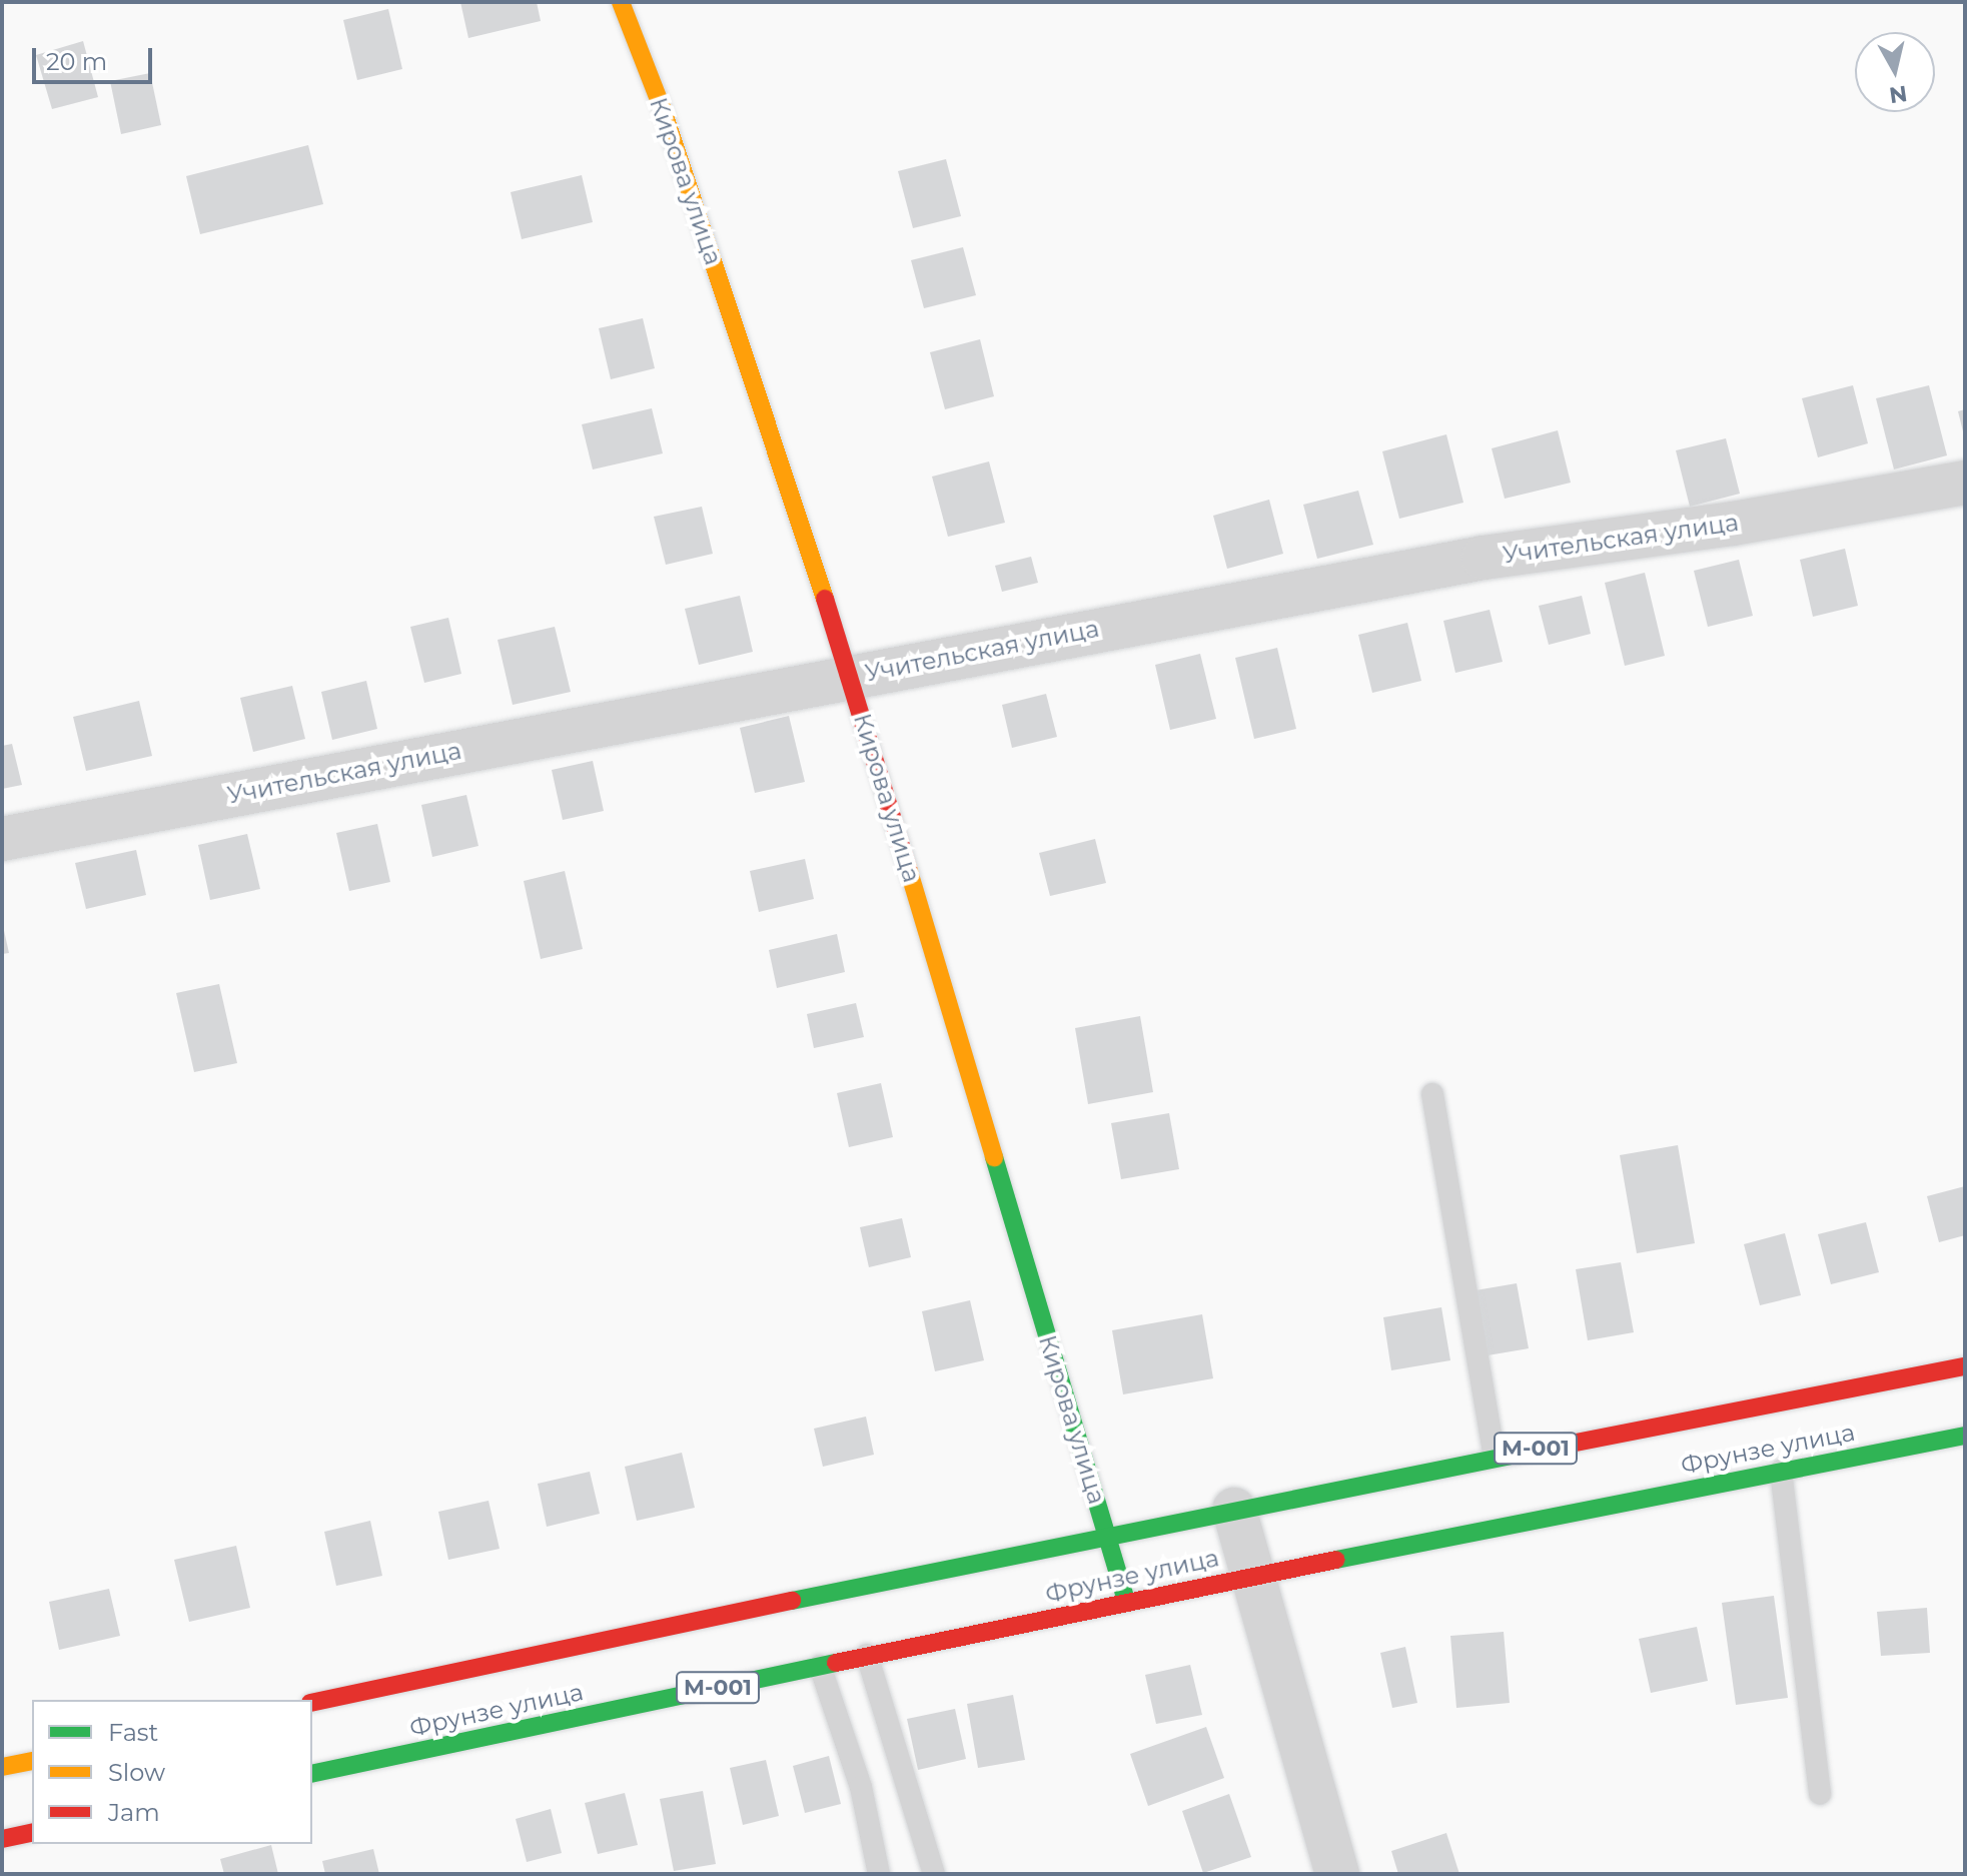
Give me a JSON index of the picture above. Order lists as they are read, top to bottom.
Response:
{
  "streets": {
    "main road": ["Кирова улица", "M-001", "Фрунзе улица"],
    "street": ["Учительская улица"]
  },
  "crossings": [
    ["Кирова улица", "Учительская улица"],
    ["Кирова улица", "Фрунзе улица"]
  ],
  "legend": ["Fast", "Slow", "Jam"],
  "scale_bar": "20 m",
  "north": "bottom"
}
